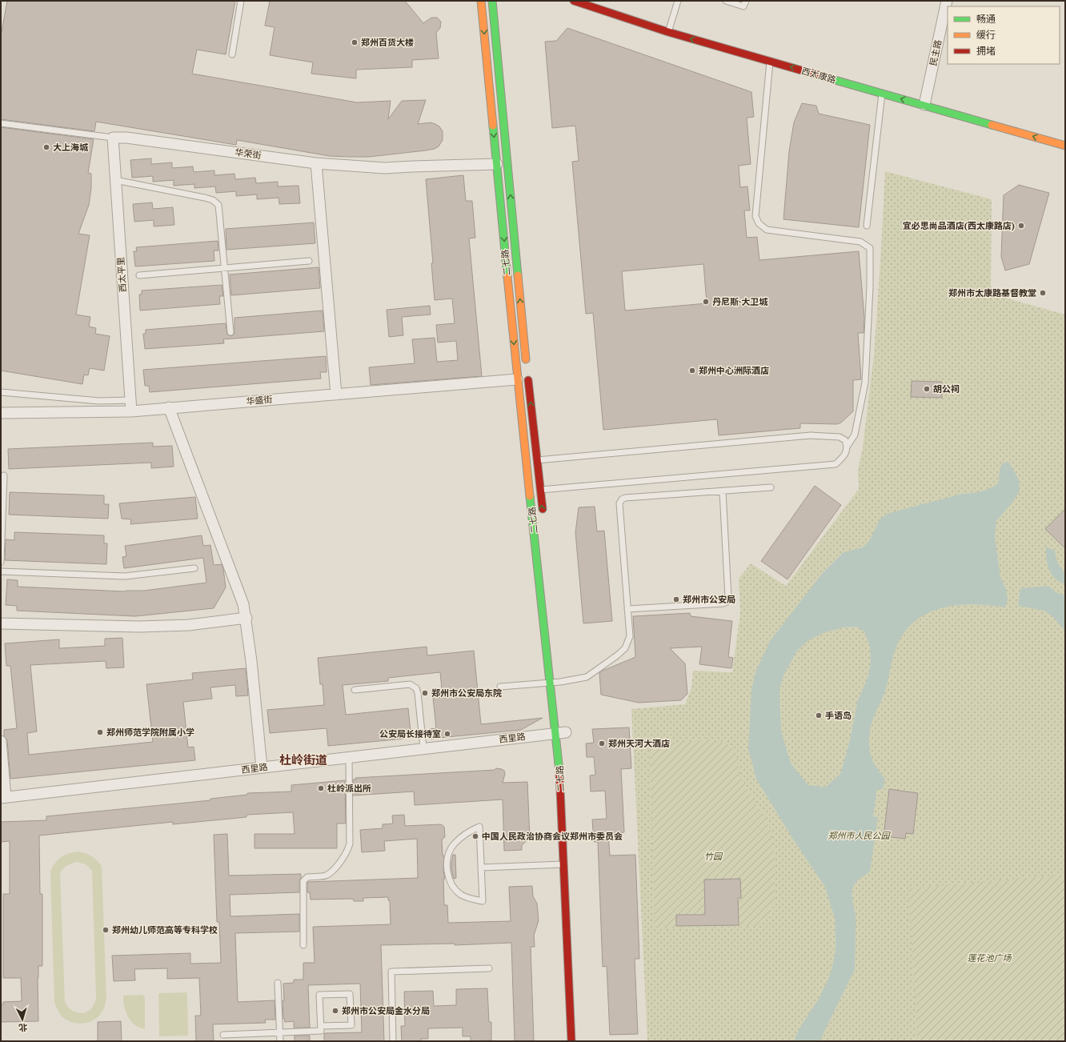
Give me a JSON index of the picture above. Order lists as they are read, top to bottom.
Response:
{
  "streets": {
    "main road": ["西太康路", "二七路"],
    "street": [
      "民主路",
      "华荣街",
      "西太平里",
      "华盛街",
      "西里路"
    ]
  },
  "crossings": [
    ["民主路", "西太康路"],
    ["华荣街", "二七路"],
    ["华荣街", "西太平里"],
    ["二七路", "华盛街"],
    ["二七路", "西里路"],
    ["西太平里", "华盛街"]
  ],
  "one_way": ["西太康路"],
  "districts": ["杜岭街道"],
  "parks": ["郑州市人民公园", "竹园", "莲花池广场"],
  "places": [
    "郑州百货大楼",
    "大上海城",
    "宜必思尚品酒店(西太康路店)",
    "郑州市太康路基督教堂",
    "丹尼斯·大卫城",
    "郑州中心洲际酒店",
    "胡公祠",
    "郑州市公安局",
    "郑州市公安局东院",
    "手语岛",
    "郑州师范学院附属小学",
    "公安局长接待室",
    "郑州天河大酒店",
    "杜岭派出所",
    "中国人民政治协商会议郑州市委员会",
    "郑州幼儿师范高等专科学校",
    "郑州市公安局金水分局"
  ],
  "legend": ["畅通", "缓行", "拥堵"],
  "north": "bottom"
}
